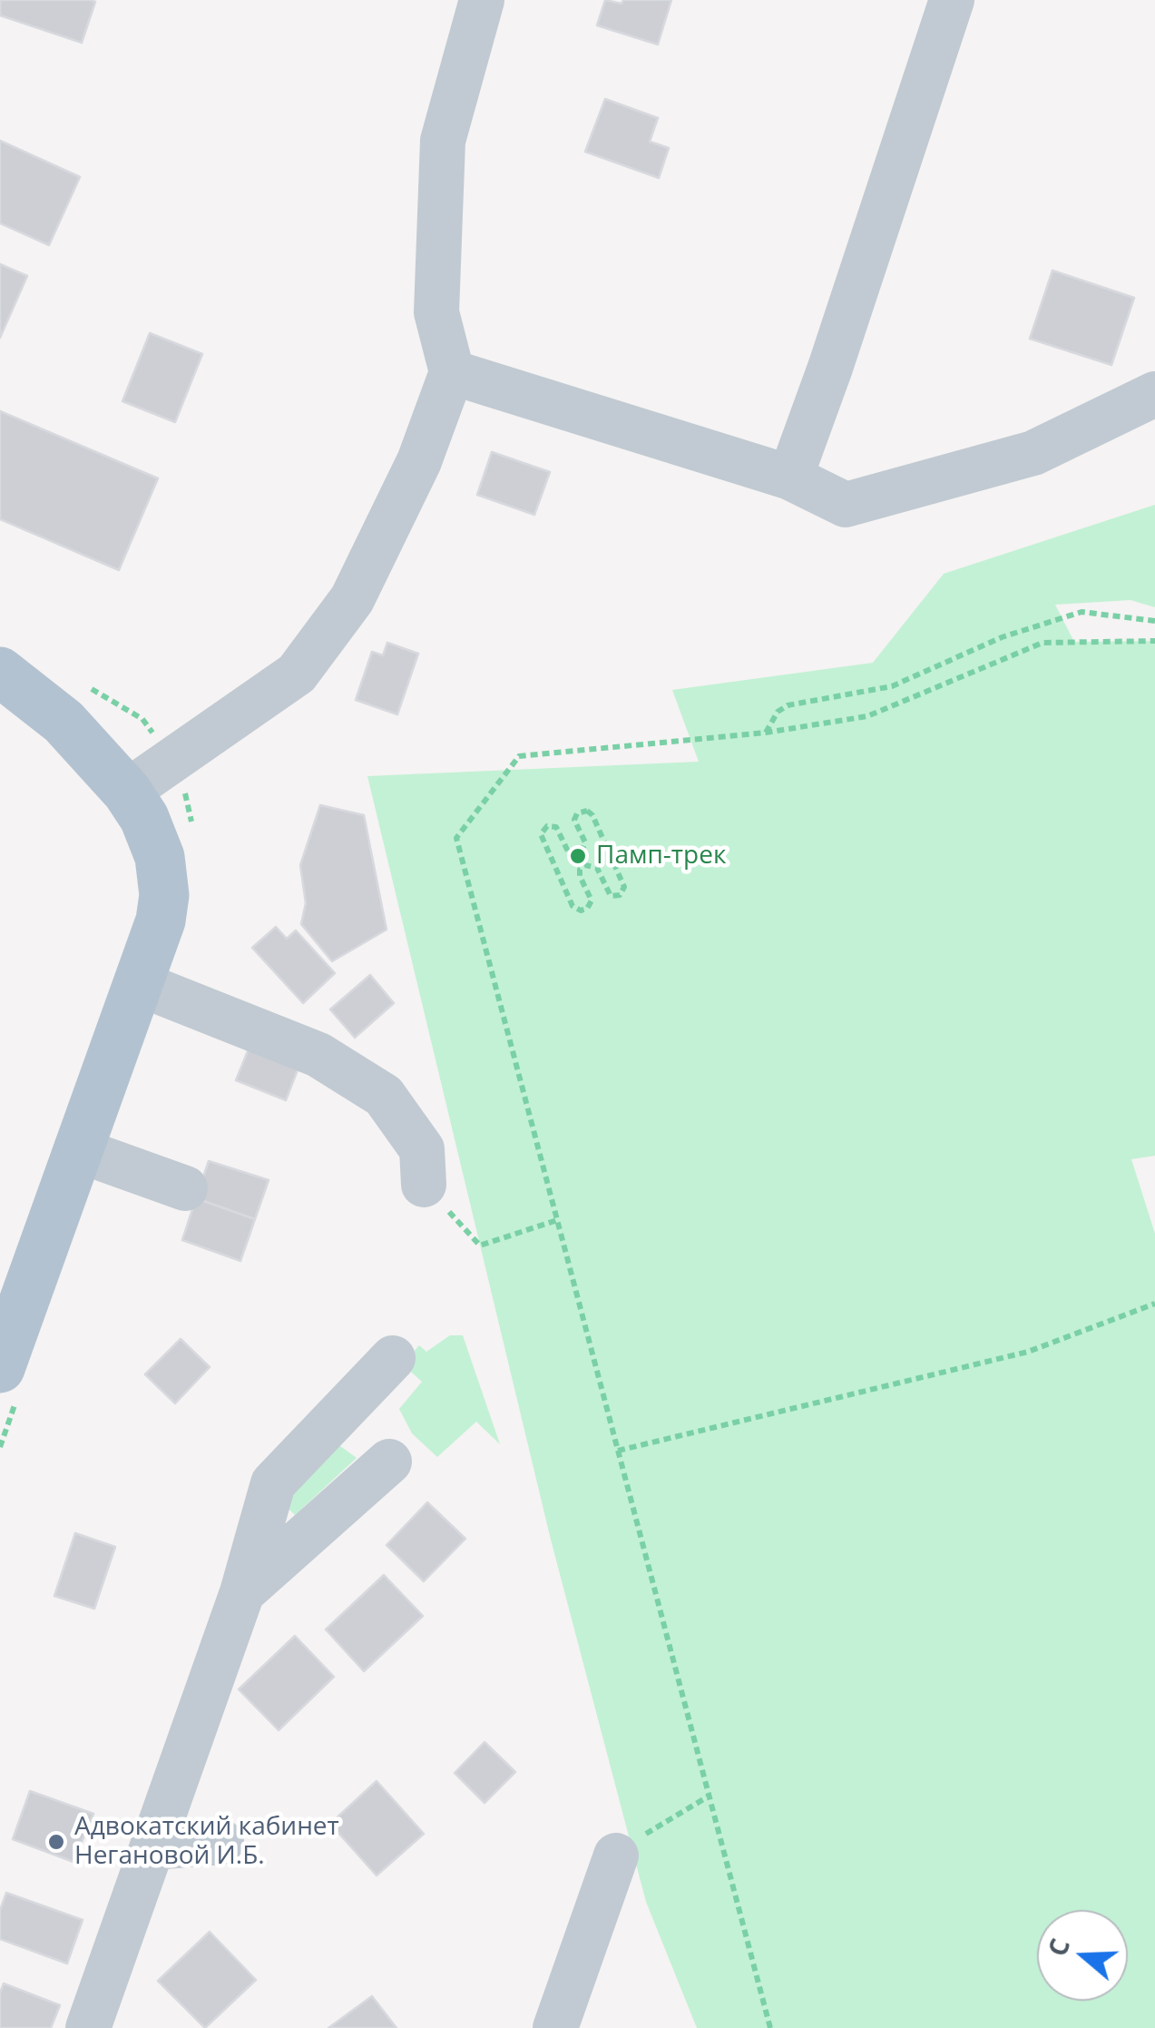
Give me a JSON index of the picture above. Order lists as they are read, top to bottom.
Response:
{
  "places": ["Памп-трек", "Адвокатский кабинет Негановой И.Б."],
  "north": "left"
}
